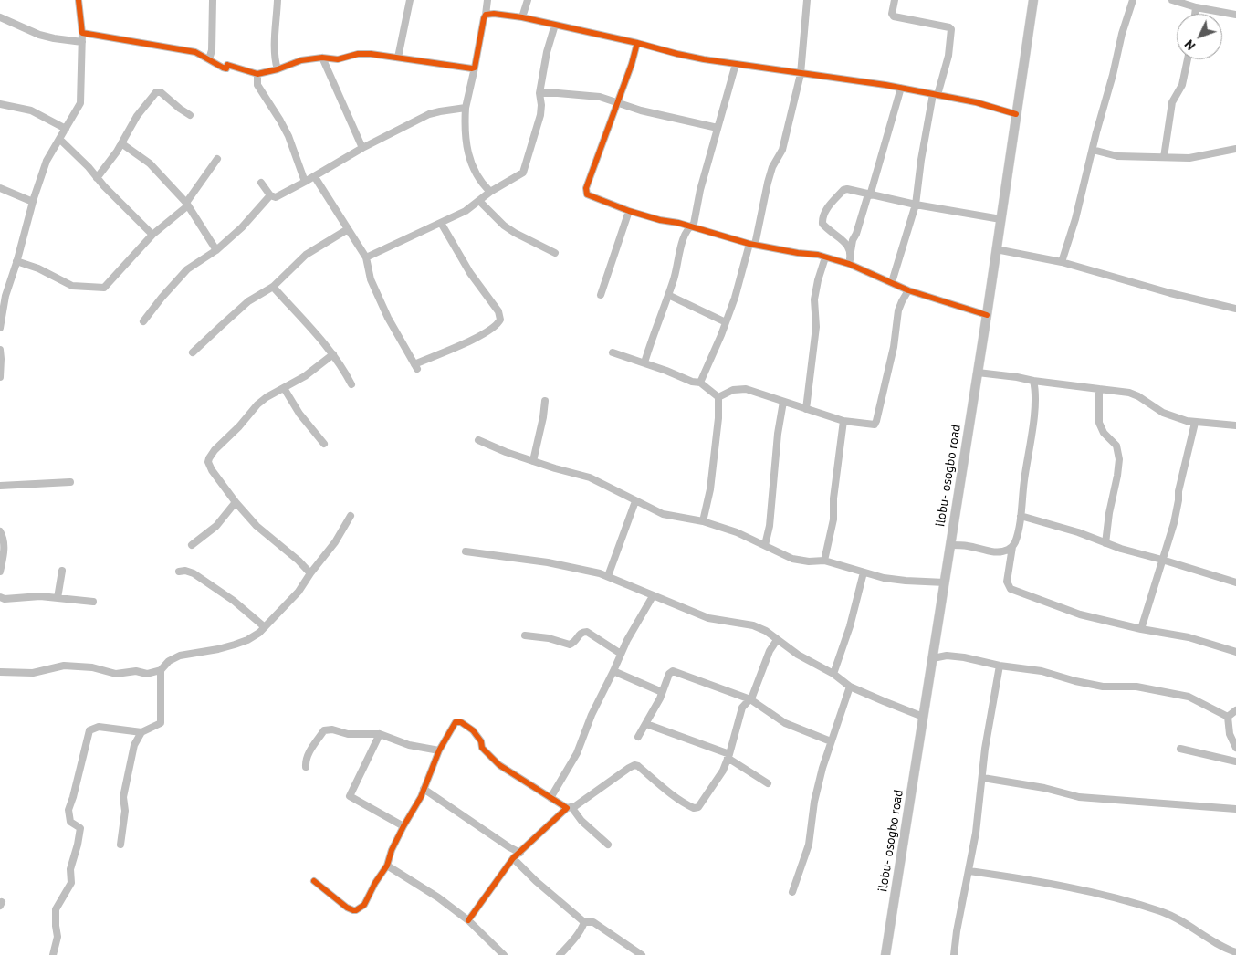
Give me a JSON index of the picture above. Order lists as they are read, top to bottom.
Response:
{
  "streets": {
    "main road": ["ilobu- osogbo road"]
  },
  "north": "bottom left"
}
